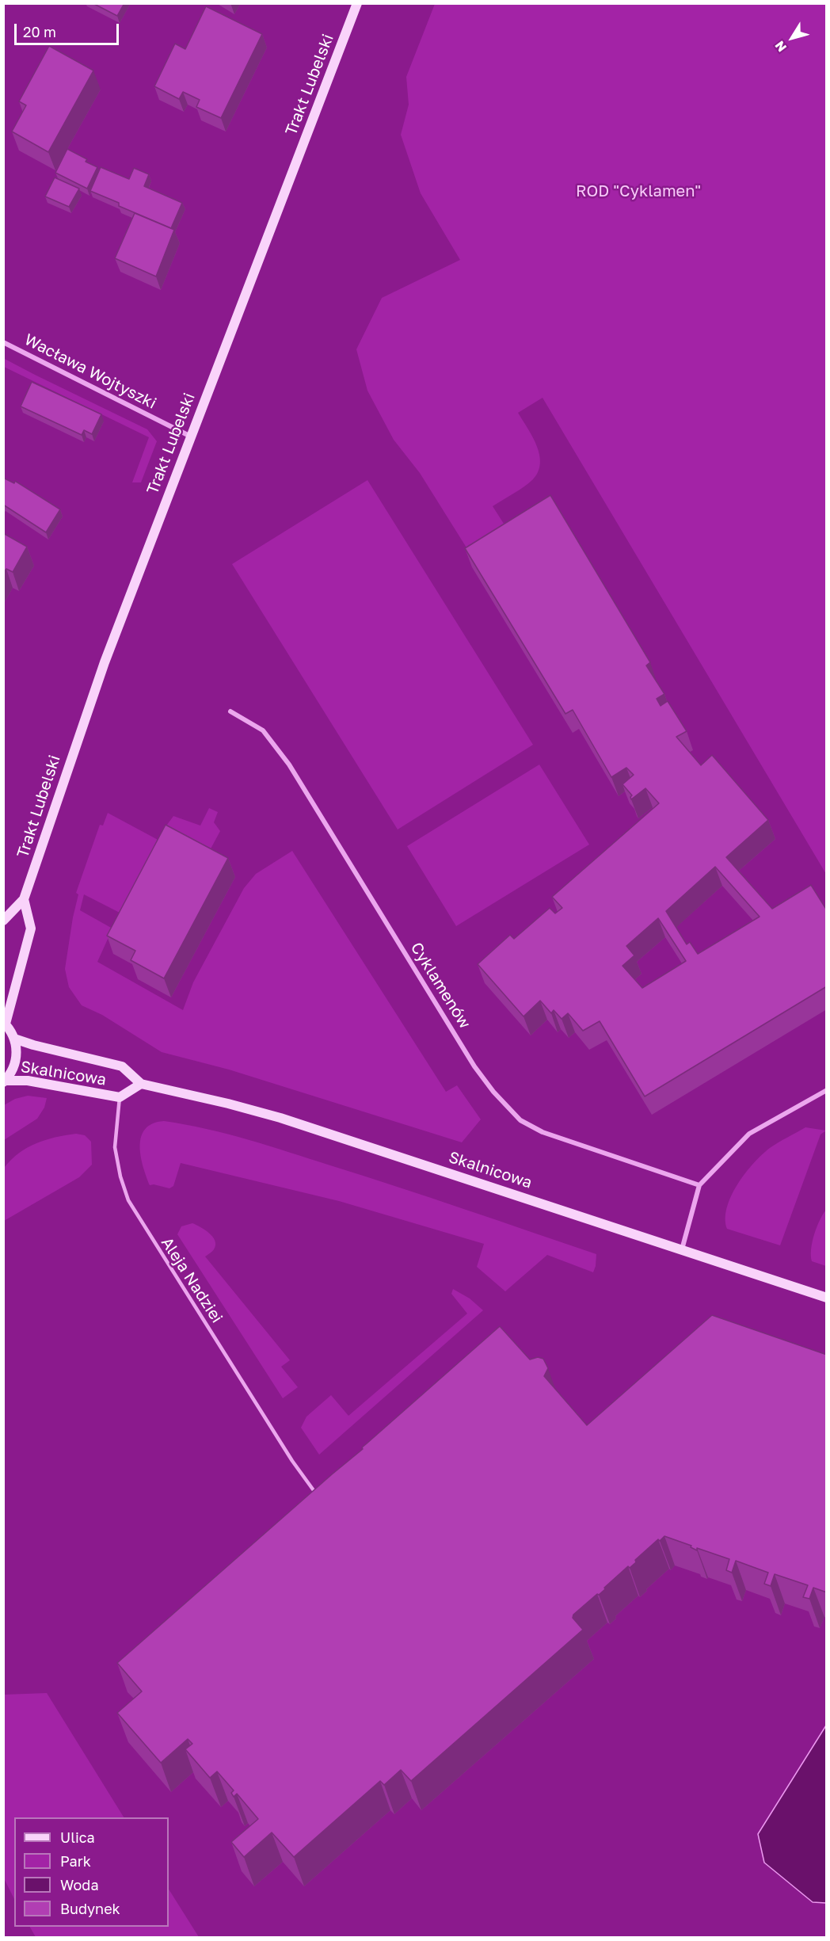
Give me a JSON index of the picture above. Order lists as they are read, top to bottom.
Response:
{
  "streets": {
    "street": [
      "Trakt Lubelski",
      "Wacława Wojtyszki",
      "Cyklamenów",
      "Skalnicowa"
    ],
    "lane": ["Aleja Nadziei"]
  },
  "crossings": [
    ["Trakt Lubelski", "Wacława Wojtyszki"],
    ["Skalnicowa", "Aleja Nadziei"]
  ],
  "parks": ["ROD \"Cyklamen\""],
  "legend": [
    "Ulica",
    "Park",
    "Woda",
    "Budynek"
  ],
  "scale_bar": "20 m",
  "north": "bottom left"
}
